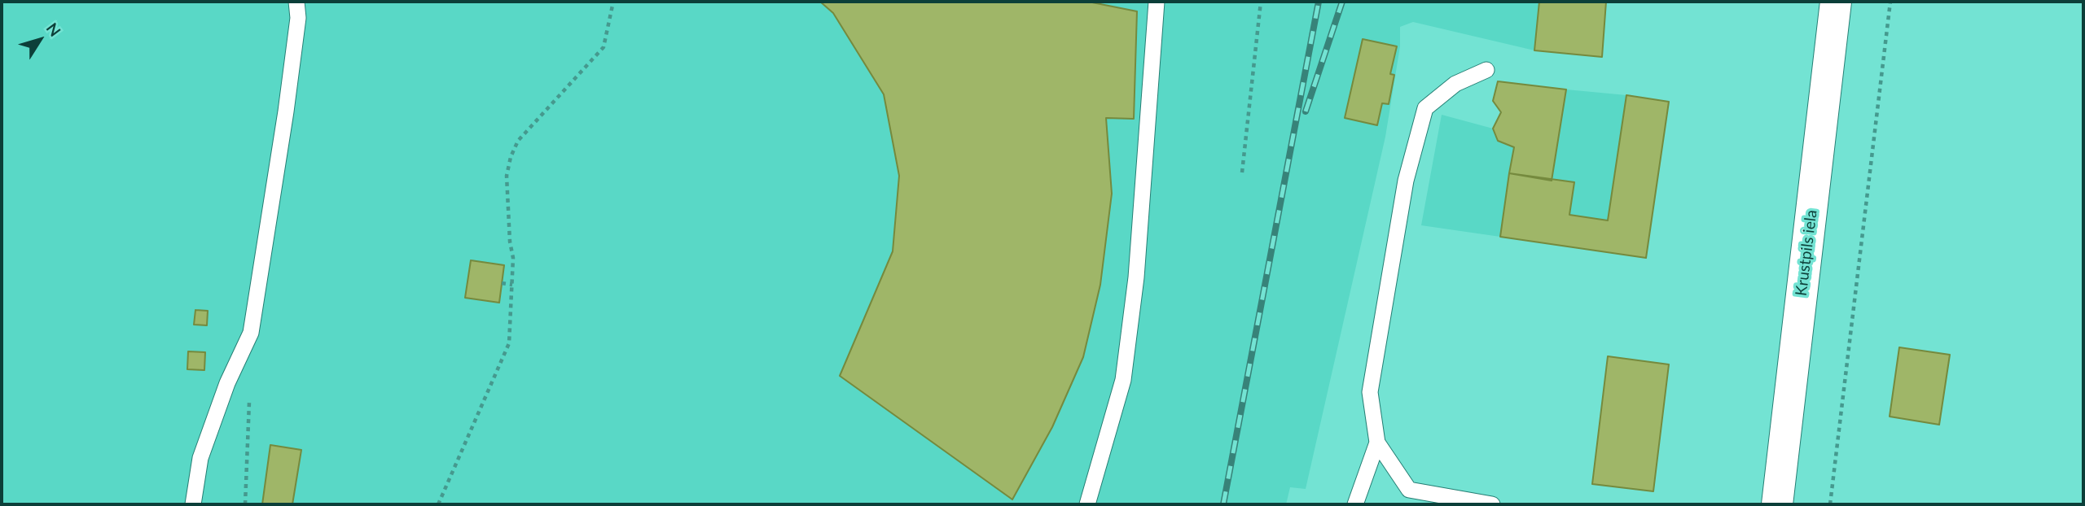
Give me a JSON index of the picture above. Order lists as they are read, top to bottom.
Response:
{
  "streets": {
    "main road": ["Krustpils iela"]
  },
  "north": "top right"
}
